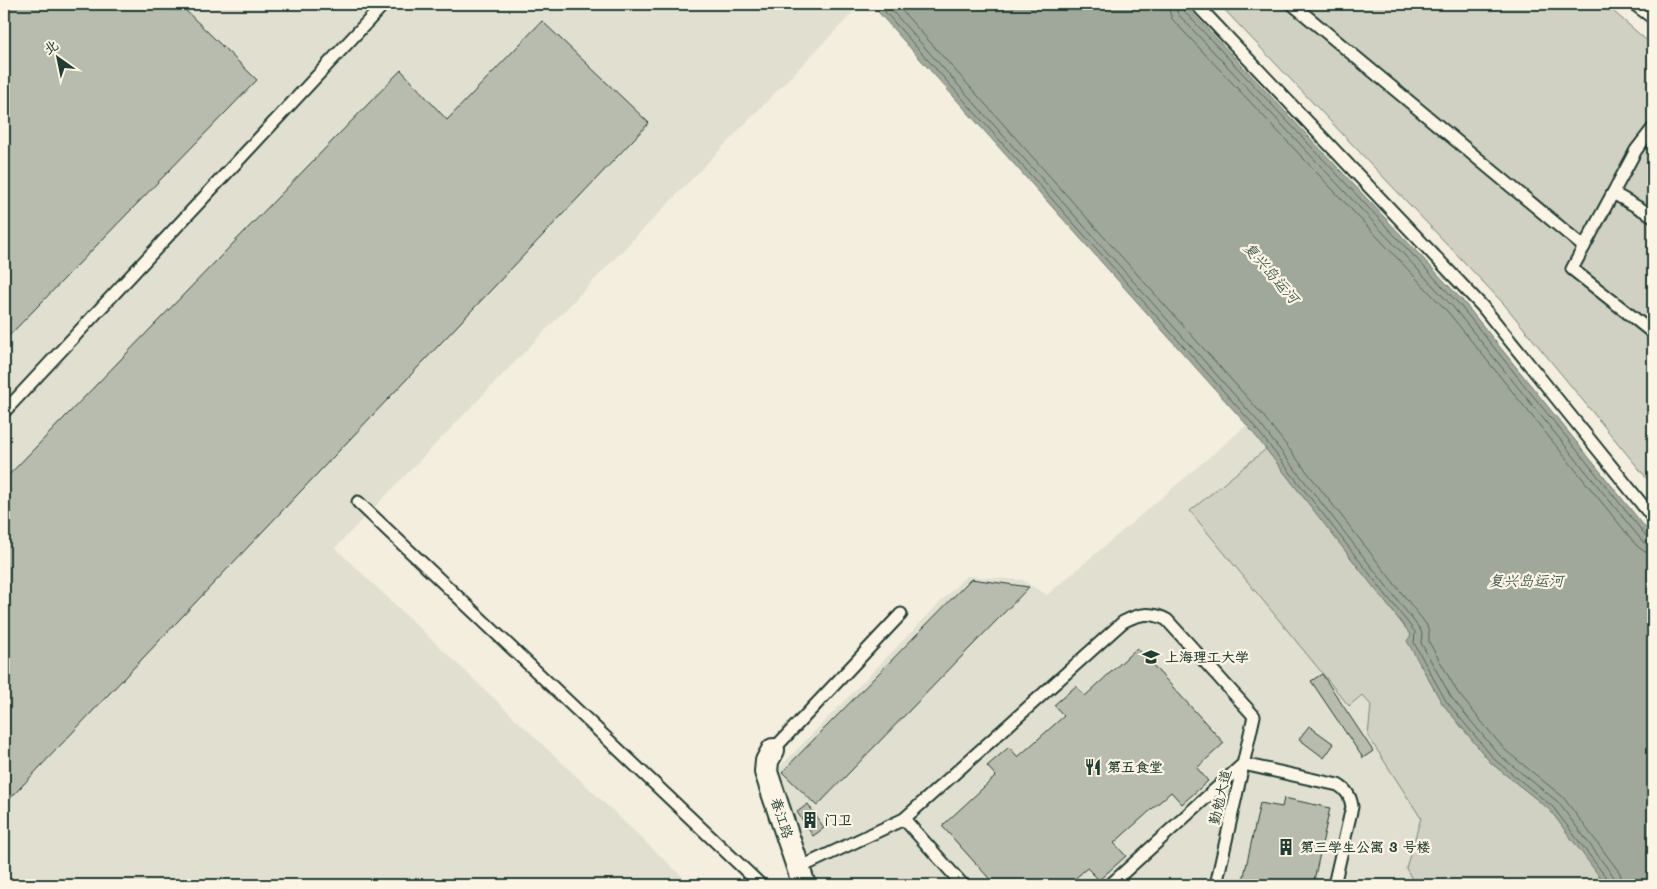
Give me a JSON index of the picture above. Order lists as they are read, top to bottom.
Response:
{
  "streets": {
    "street": ["春江路"],
    "lane": ["勤勉大道"]
  },
  "water": ["复兴岛运河"],
  "places": {
    "school or university": ["上海理工大学"],
    "restaurant": ["第五食堂"],
    "building": ["门卫", "第三学生公寓 3 号楼"]
  },
  "north": "top left"
}
